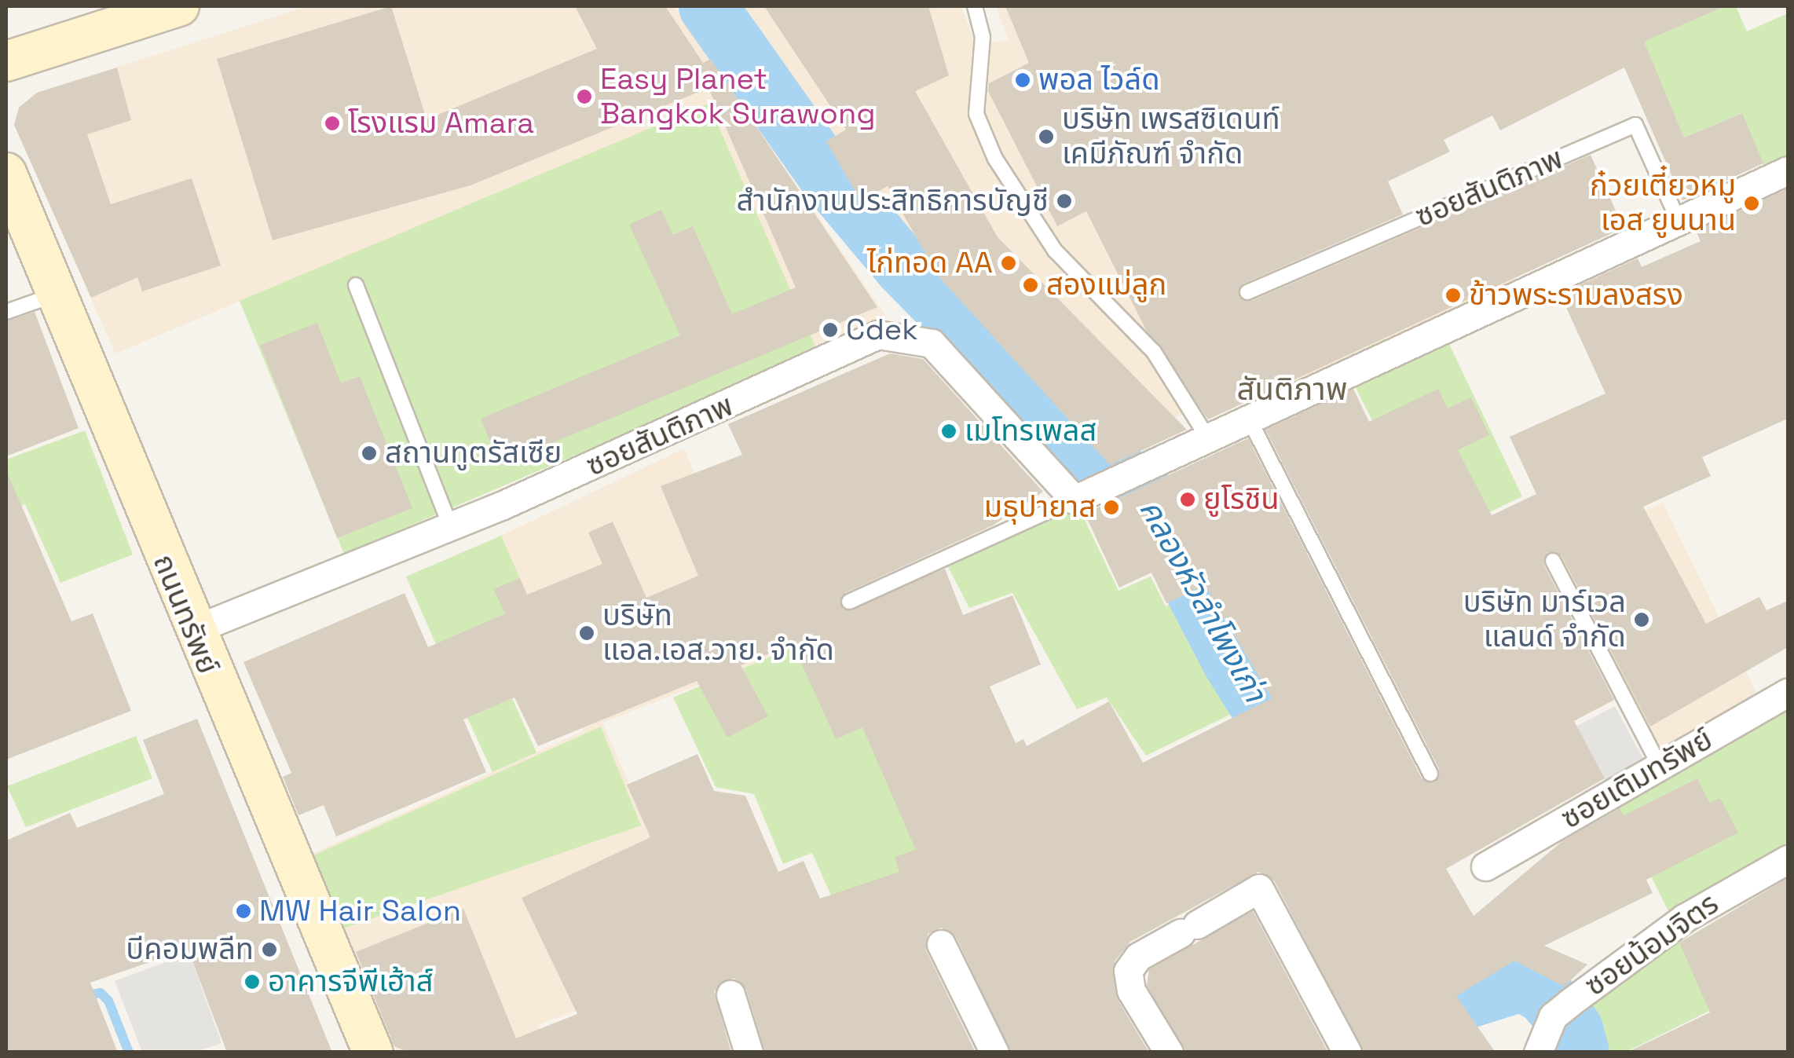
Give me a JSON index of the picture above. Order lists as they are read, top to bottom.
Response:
{
  "streets": {
    "street": [
      "ซอยสันติภาพ",
      "ถนนทรัพย์",
      "ซอยเติมทรัพย์",
      "ซอยน้อมจิตร"
    ]
  },
  "crossings": [
    ["ซอยสันติภาพ", "ถนนทรัพย์"]
  ],
  "districts": ["สันติภาพ"],
  "water": ["คลองหัวลำโพงเก่า"],
  "places": [
    "พอล ไวล์ด",
    "Easy Planet Bangkok Surawong",
    "โรงแรม Amara",
    "บริษัท เพรสซิเดนท์ เคมีภัณฑ์ จำกัด",
    "สำนักงานประสิทธิการบัญชี",
    "ก๋วยเตี๋ยวหมู เอส ยูนนาน",
    "ไก่ทอด AA",
    "สองแม่ลูก",
    "ข้าวพระรามลงสรง",
    "Cdek",
    "เมโทรเพลส",
    "สถานทูตรัสเซีย",
    "ยูโรชิน",
    "มธุปายาส",
    "บริษัท มาร์เวล แลนด์ จำกัด",
    "บริษัท แอล.เอส.วาย. จำกัด",
    "MW Hair Salon",
    "บีคอมพลีท",
    "อาคารจีพีเฮ้าส์"
  ]
}
